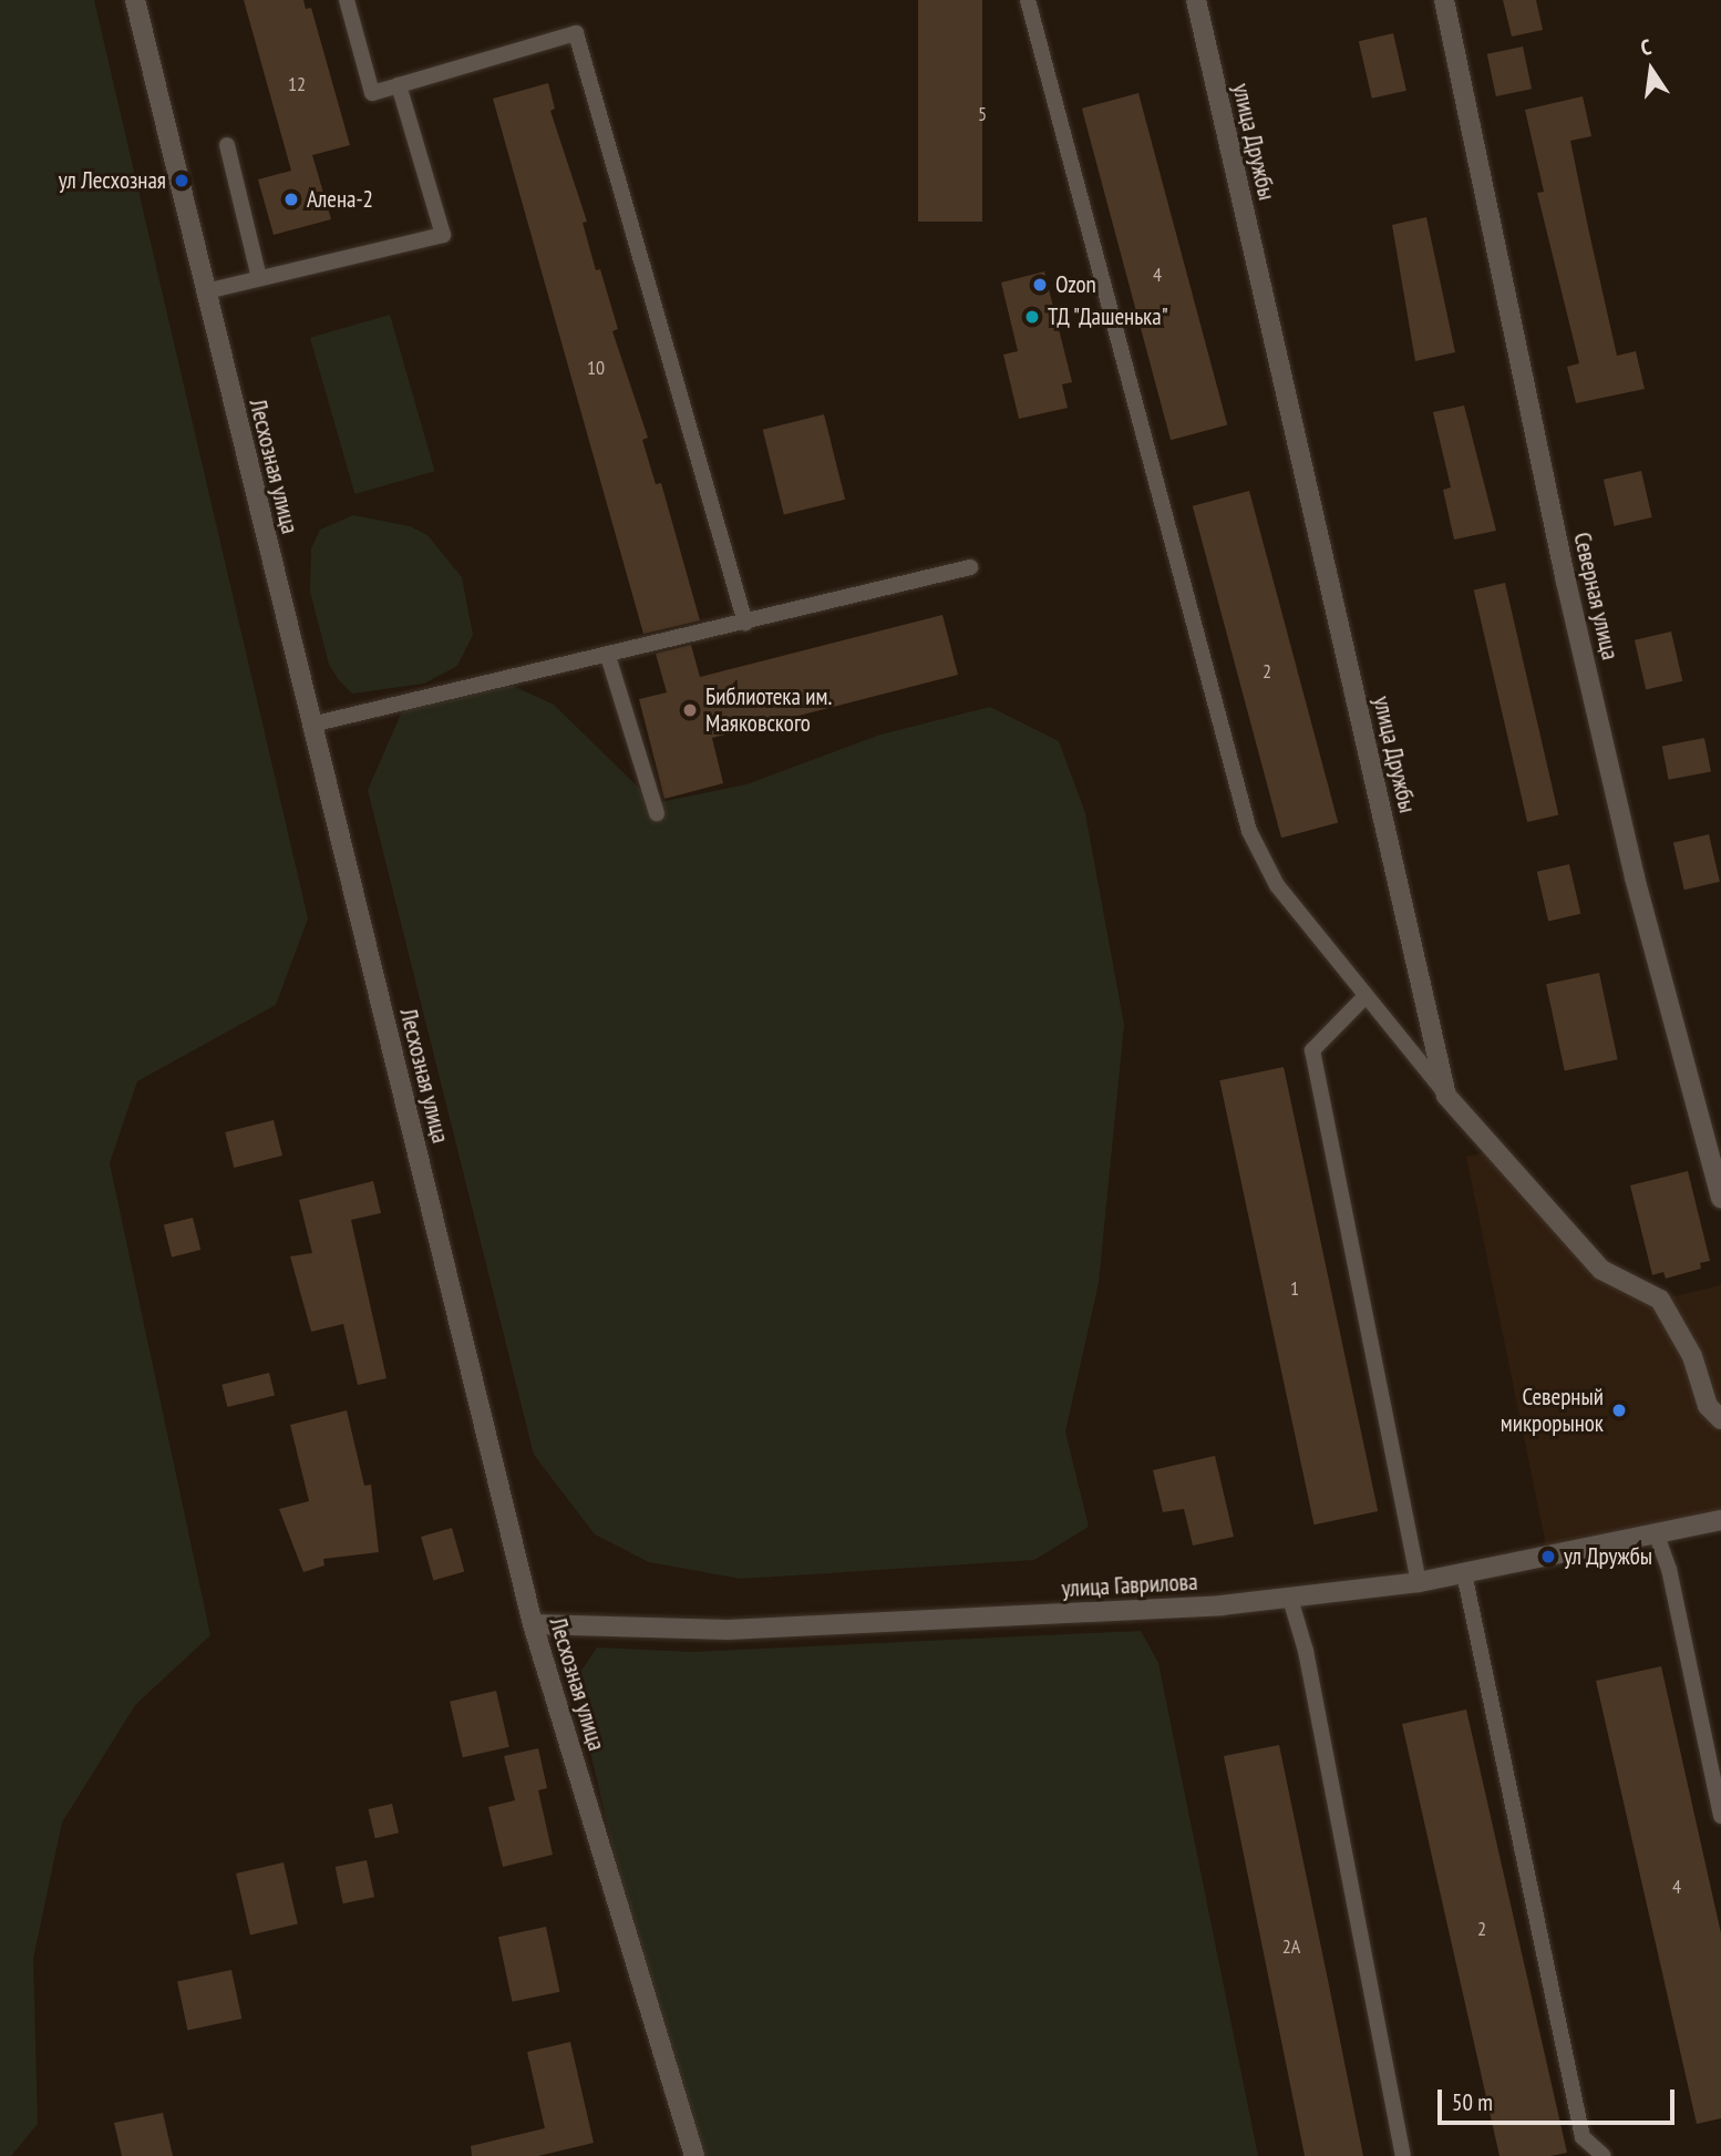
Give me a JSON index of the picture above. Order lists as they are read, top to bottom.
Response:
{
  "streets": {
    "street": [
      "улица Дружбы",
      "Лесхозная улица",
      "Северная улица",
      "улица Гаврилова"
    ]
  },
  "crossings": [
    ["Лесхозная улица", "улица Гаврилова"]
  ],
  "places": [
    "ул Лесхозная",
    "Алена-2",
    "Ozon",
    "ТД \"Дашенька\"",
    "Библиотека им. Маяковского",
    "Северный микрорынок",
    "ул Дружбы"
  ],
  "house_numbers": [
    "12",
    "5",
    "4",
    "10",
    "2",
    "1",
    "4",
    "2",
    "2А"
  ],
  "scale_bar": "50 m",
  "north": "top"
}
